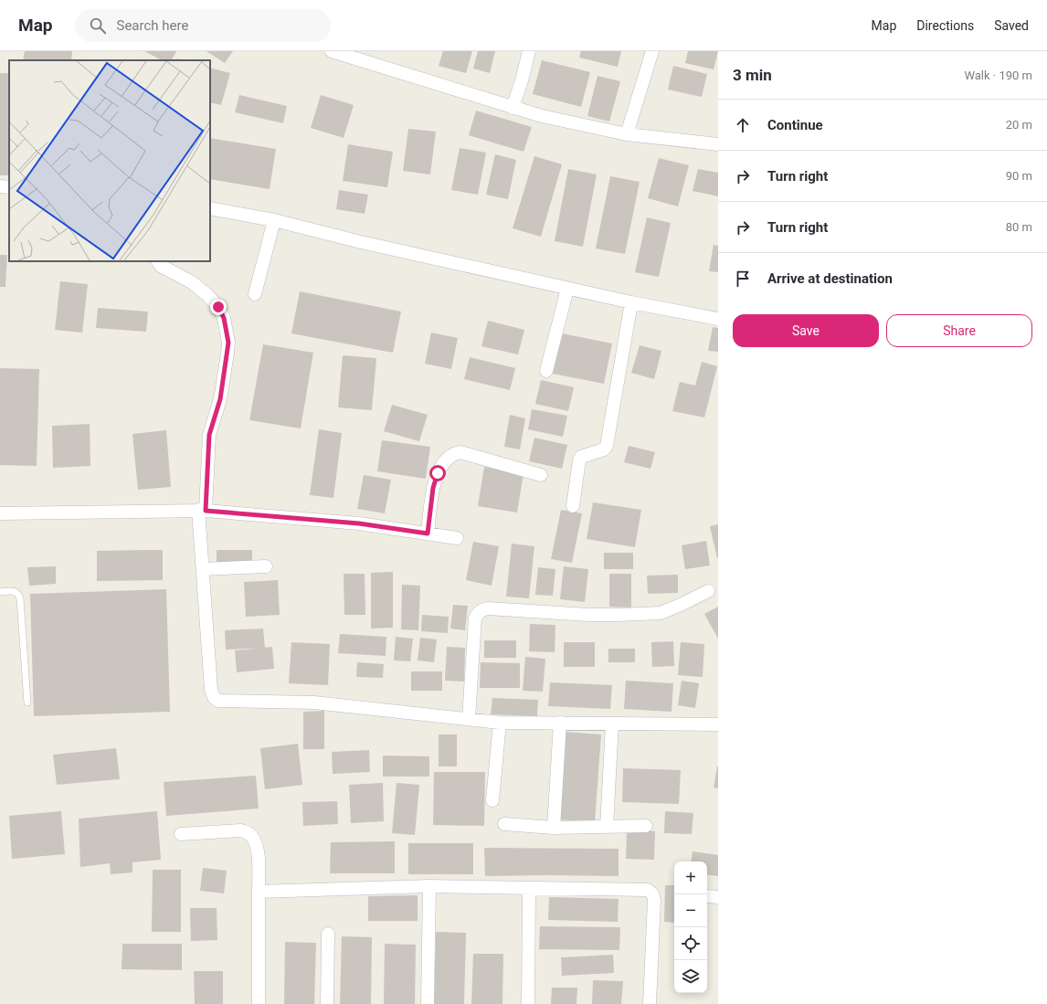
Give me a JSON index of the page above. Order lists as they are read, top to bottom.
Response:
{
  "page": {
    "header": "Map",
    "search": "Search here",
    "nav": ["Map", "Directions", "Saved"],
    "heading": ["3 min", "Walk · 190 m"],
    "list": [
      ["Continue", "20 m"],
      ["Turn right", "90 m"],
      ["Turn right", "80 m"],
      "Arrive at destination"
    ],
    "buttons": ["Save", "Share"],
    "map_buttons": ["+", "−"]
  }
}
